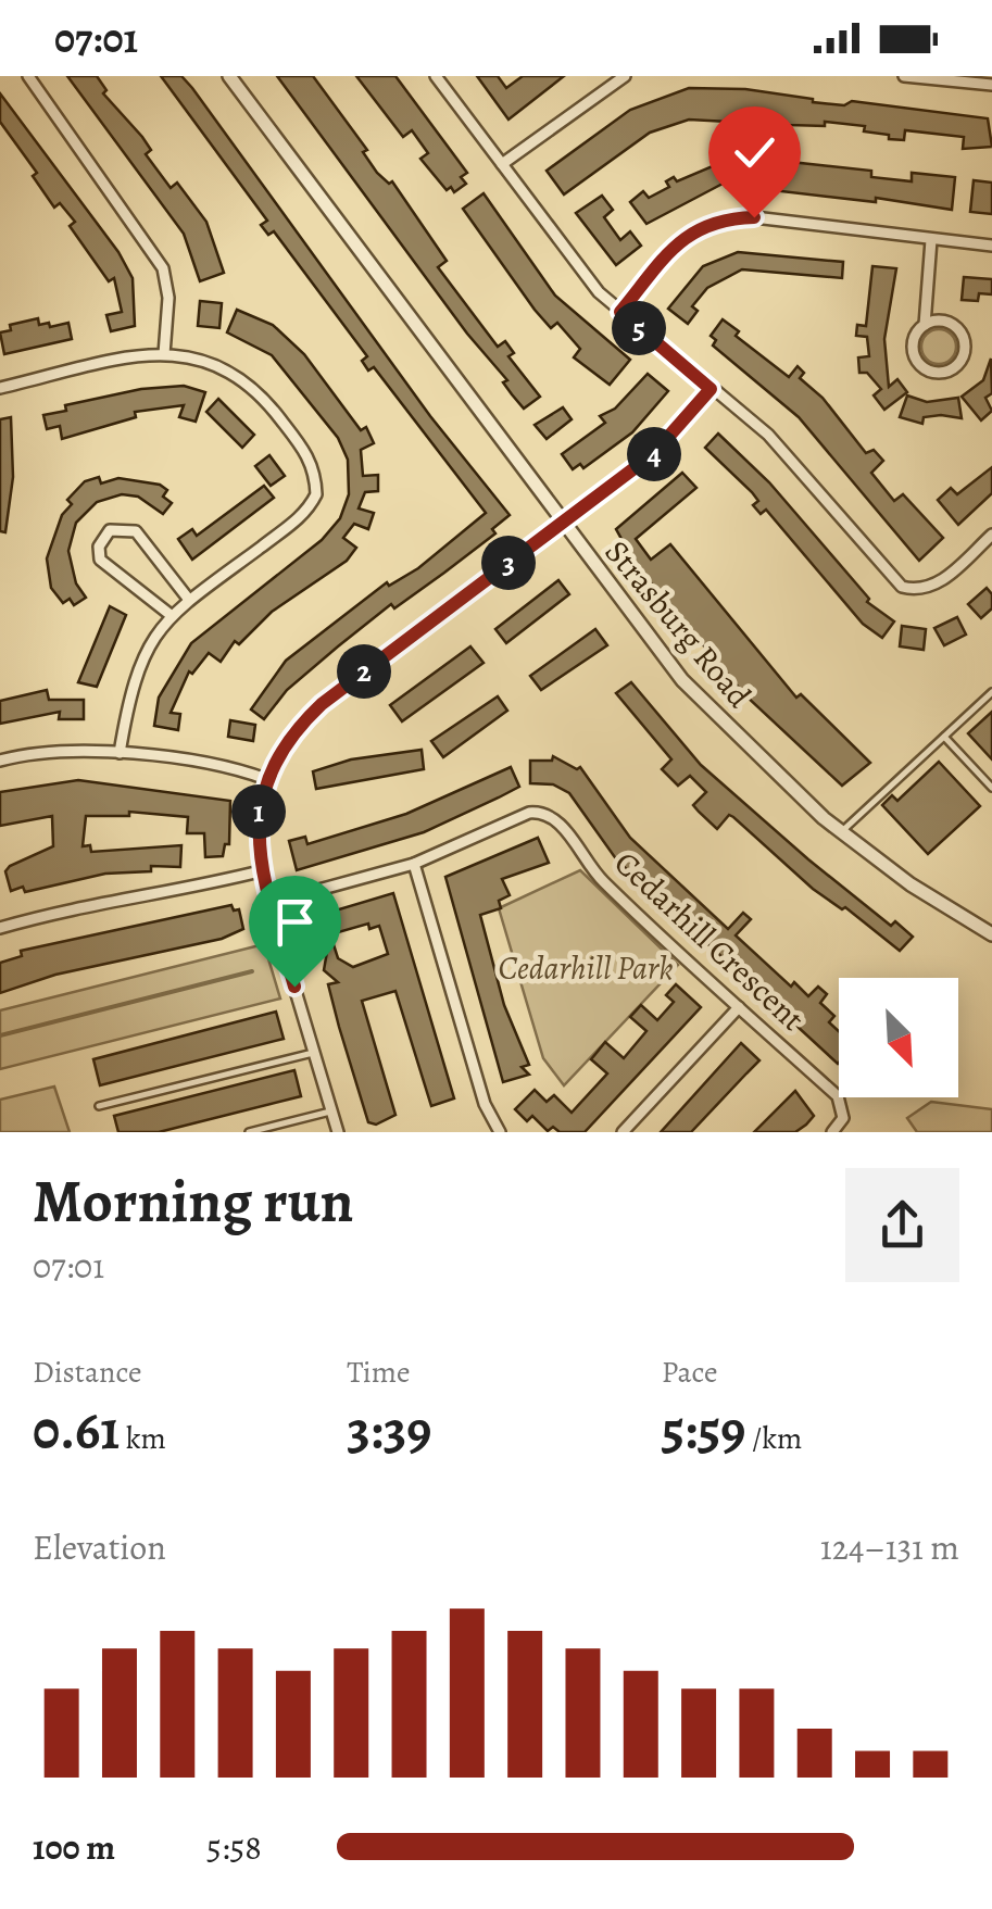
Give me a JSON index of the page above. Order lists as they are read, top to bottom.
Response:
{
  "streets": {
    "street": ["Strasburg Road", "Cedarhill Crescent"]
  },
  "parks": ["Cedarhill Park"],
  "north": "bottom right",
  "page": {
    "status": "07:01",
    "pins": [
      "5",
      "4",
      "3",
      "2",
      "1"
    ],
    "heading": ["Morning run", "07:01"],
    "stats": [
      ["Distance", "0.61 km"],
      ["Time", "3:39"],
      ["Pace", "5:59 /km"]
    ],
    "chart": ["Elevation", "124–131 m"],
    "list": [
      {
        "name": "100 m",
        "note": "5:58"
      }
    ]
  }
}
